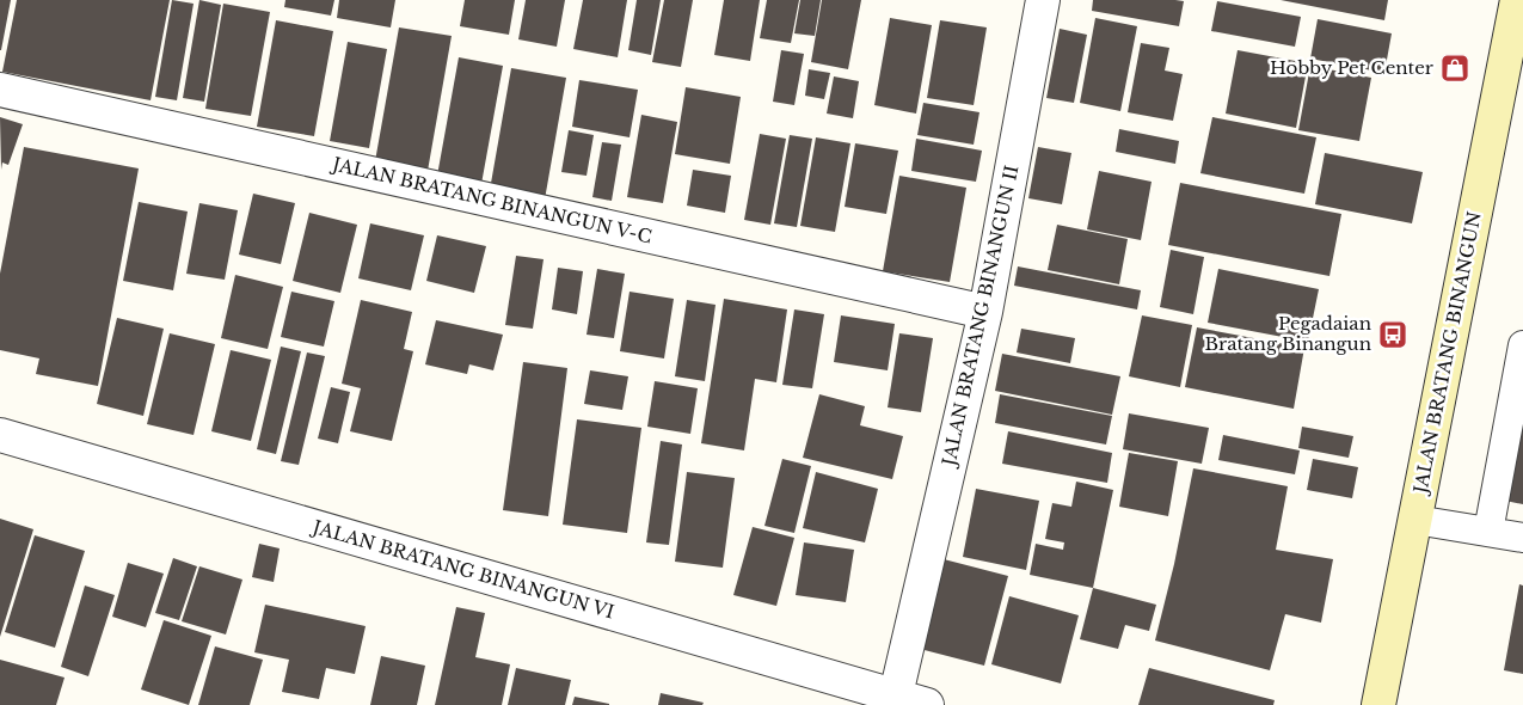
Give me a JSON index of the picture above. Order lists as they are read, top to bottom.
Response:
{
  "streets": {
    "street": [
      "JALAN BRATANG BINANGUN V-C",
      "JALAN BRATANG BINANGUN II",
      "JALAN BRATANG BINANGUN",
      "JALAN BRATANG BINANGUN VI"
    ]
  },
  "crossings": [
    ["JALAN BRATANG BINANGUN V-C", "JALAN BRATANG BINANGUN II"],
    ["JALAN BRATANG BINANGUN II", "JALAN BRATANG BINANGUN VI"]
  ],
  "places": {
    "shop": ["Hobby Pet Center"],
    "bus stop": ["Pegadaian Bratang Binangun"]
  }
}
